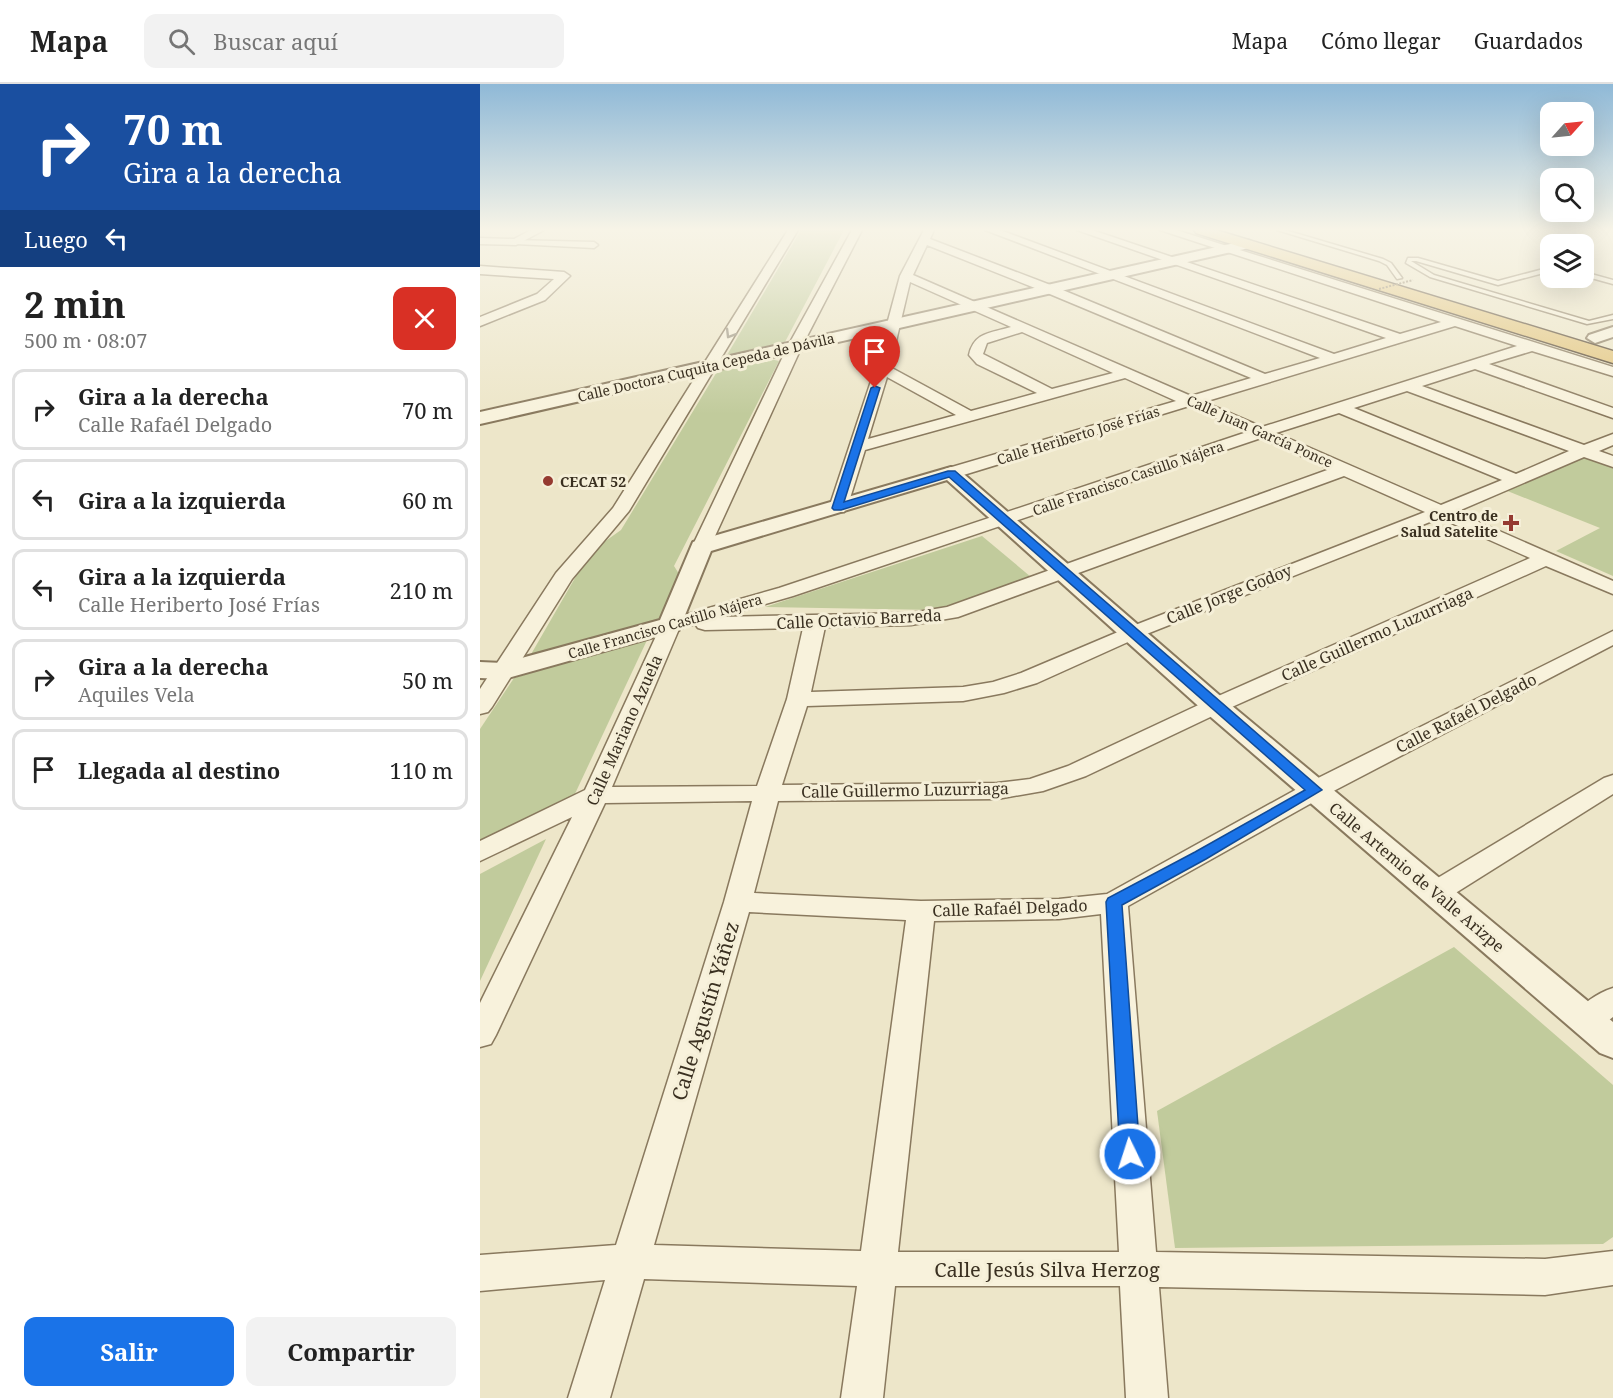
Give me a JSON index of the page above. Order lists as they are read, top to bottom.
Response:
{
  "streets": {
    "street": [
      "Calle Doctora Cuquita Cepeda de Dávila",
      "Calle Juan García Ponce",
      "Calle Heriberto José Frías",
      "Calle Francisco Castillo Nájera",
      "Calle Jorge Godoy",
      "Calle Octavio Barreda",
      "Calle Guillermo Luzurriaga",
      "Calle Rafaél Delgado",
      "Calle Mariano Azuela",
      "Calle Artemio de Valle Arizpe",
      "Calle Agustín Yáñez",
      "Calle Jesús Silva Herzog"
    ]
  },
  "crossings": [
    ["Calle Doctora Cuquita Cepeda de Dávila", "Calle Juan García Ponce"],
    ["Calle Doctora Cuquita Cepeda de Dávila", "Calle Mariano Azuela"],
    ["Calle Juan García Ponce", "Calle Heriberto José Frías"],
    ["Calle Juan García Ponce", "Calle Francisco Castillo Nájera"],
    ["Calle Juan García Ponce", "Calle Jorge Godoy"],
    ["Calle Juan García Ponce", "Calle Octavio Barreda"],
    ["Calle Juan García Ponce", "Calle Guillermo Luzurriaga"],
    ["Calle Heriberto José Frías", "Calle Mariano Azuela"],
    ["Calle Heriberto José Frías", "Calle Artemio de Valle Arizpe"],
    ["Calle Francisco Castillo Nájera", "Calle Octavio Barreda"],
    ["Calle Francisco Castillo Nájera", "Calle Mariano Azuela"],
    ["Calle Francisco Castillo Nájera", "Calle Artemio de Valle Arizpe"],
    ["Calle Jorge Godoy", "Calle Artemio de Valle Arizpe"],
    ["Calle Jorge Godoy", "Calle Agustín Yáñez"],
    ["Calle Octavio Barreda", "Calle Mariano Azuela"],
    ["Calle Octavio Barreda", "Calle Artemio de Valle Arizpe"],
    ["Calle Octavio Barreda", "Calle Agustín Yáñez"],
    ["Calle Guillermo Luzurriaga", "Calle Mariano Azuela"],
    ["Calle Guillermo Luzurriaga", "Calle Artemio de Valle Arizpe"],
    ["Calle Guillermo Luzurriaga", "Calle Agustín Yáñez"],
    ["Calle Rafaél Delgado", "Calle Artemio de Valle Arizpe"],
    ["Calle Rafaél Delgado", "Calle Agustín Yáñez"],
    ["Calle Agustín Yáñez", "Calle Jesús Silva Herzog"]
  ],
  "places": {
    "other": ["CECAT 52"],
    "health": ["Centro de Salud Satelite"]
  },
  "north": "top right",
  "page": {
    "header": "Mapa",
    "search": "Buscar aquí",
    "nav": ["Mapa", "Cómo llegar", "Guardados"],
    "turn": ["70 m", "Gira a la derecha"],
    "then": "Luego",
    "heading": ["2 min", "500 m · 08:07"],
    "list": [
      {
        "name": "Gira a la derecha",
        "note": "Calle Rafaél Delgado",
        "value": "70 m"
      },
      {
        "name": "Gira a la izquierda",
        "value": "60 m"
      },
      {
        "name": "Gira a la izquierda",
        "note": "Calle Heriberto José Frías",
        "value": "210 m"
      },
      {
        "name": "Gira a la derecha",
        "note": "Aquiles Vela",
        "value": "50 m"
      },
      {
        "name": "Llegada al destino",
        "value": "110 m"
      }
    ],
    "buttons": ["Salir", "Compartir"]
  }
}
